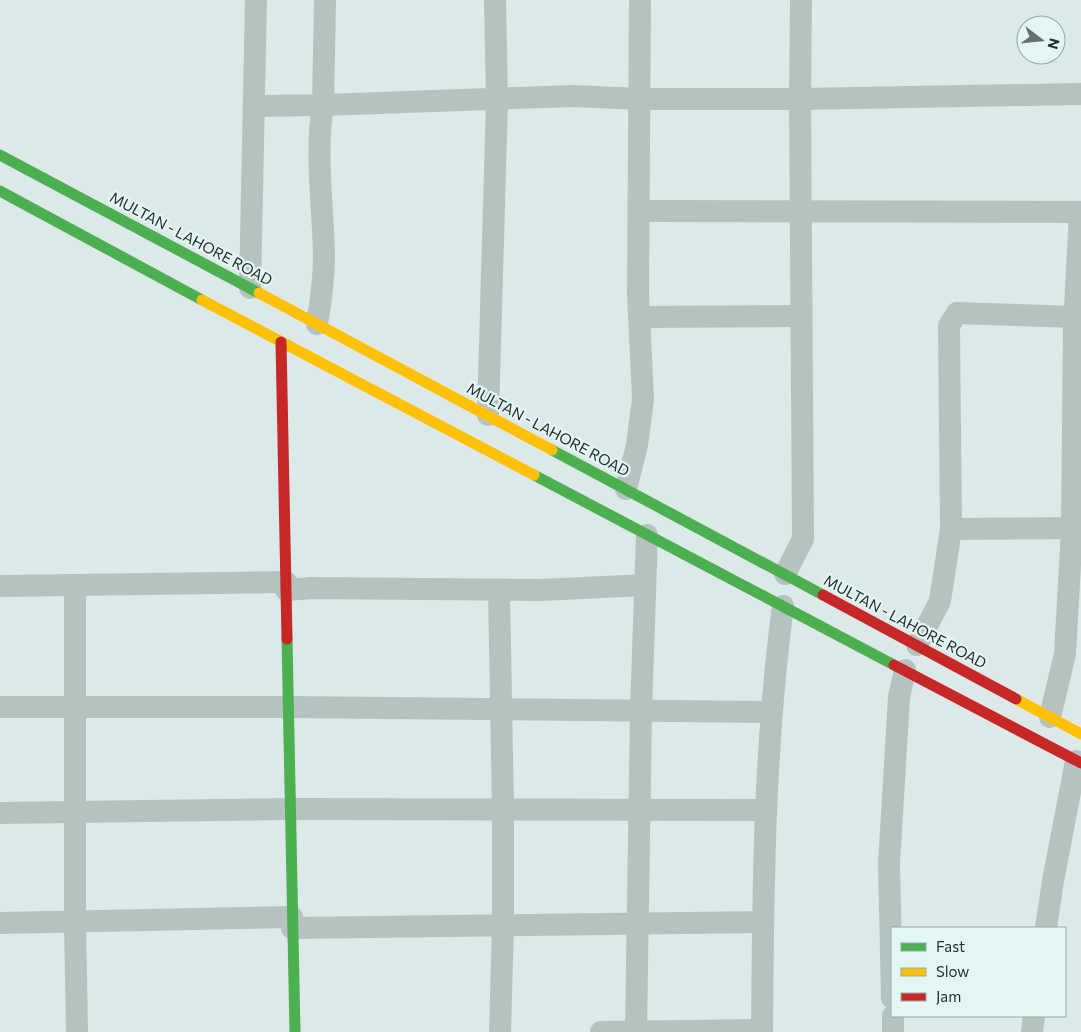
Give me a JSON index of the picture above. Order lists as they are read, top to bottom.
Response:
{
  "streets": {
    "main road": ["MULTAN - LAHORE ROAD"]
  },
  "legend": ["Fast", "Slow", "Jam"],
  "north": "right"
}
